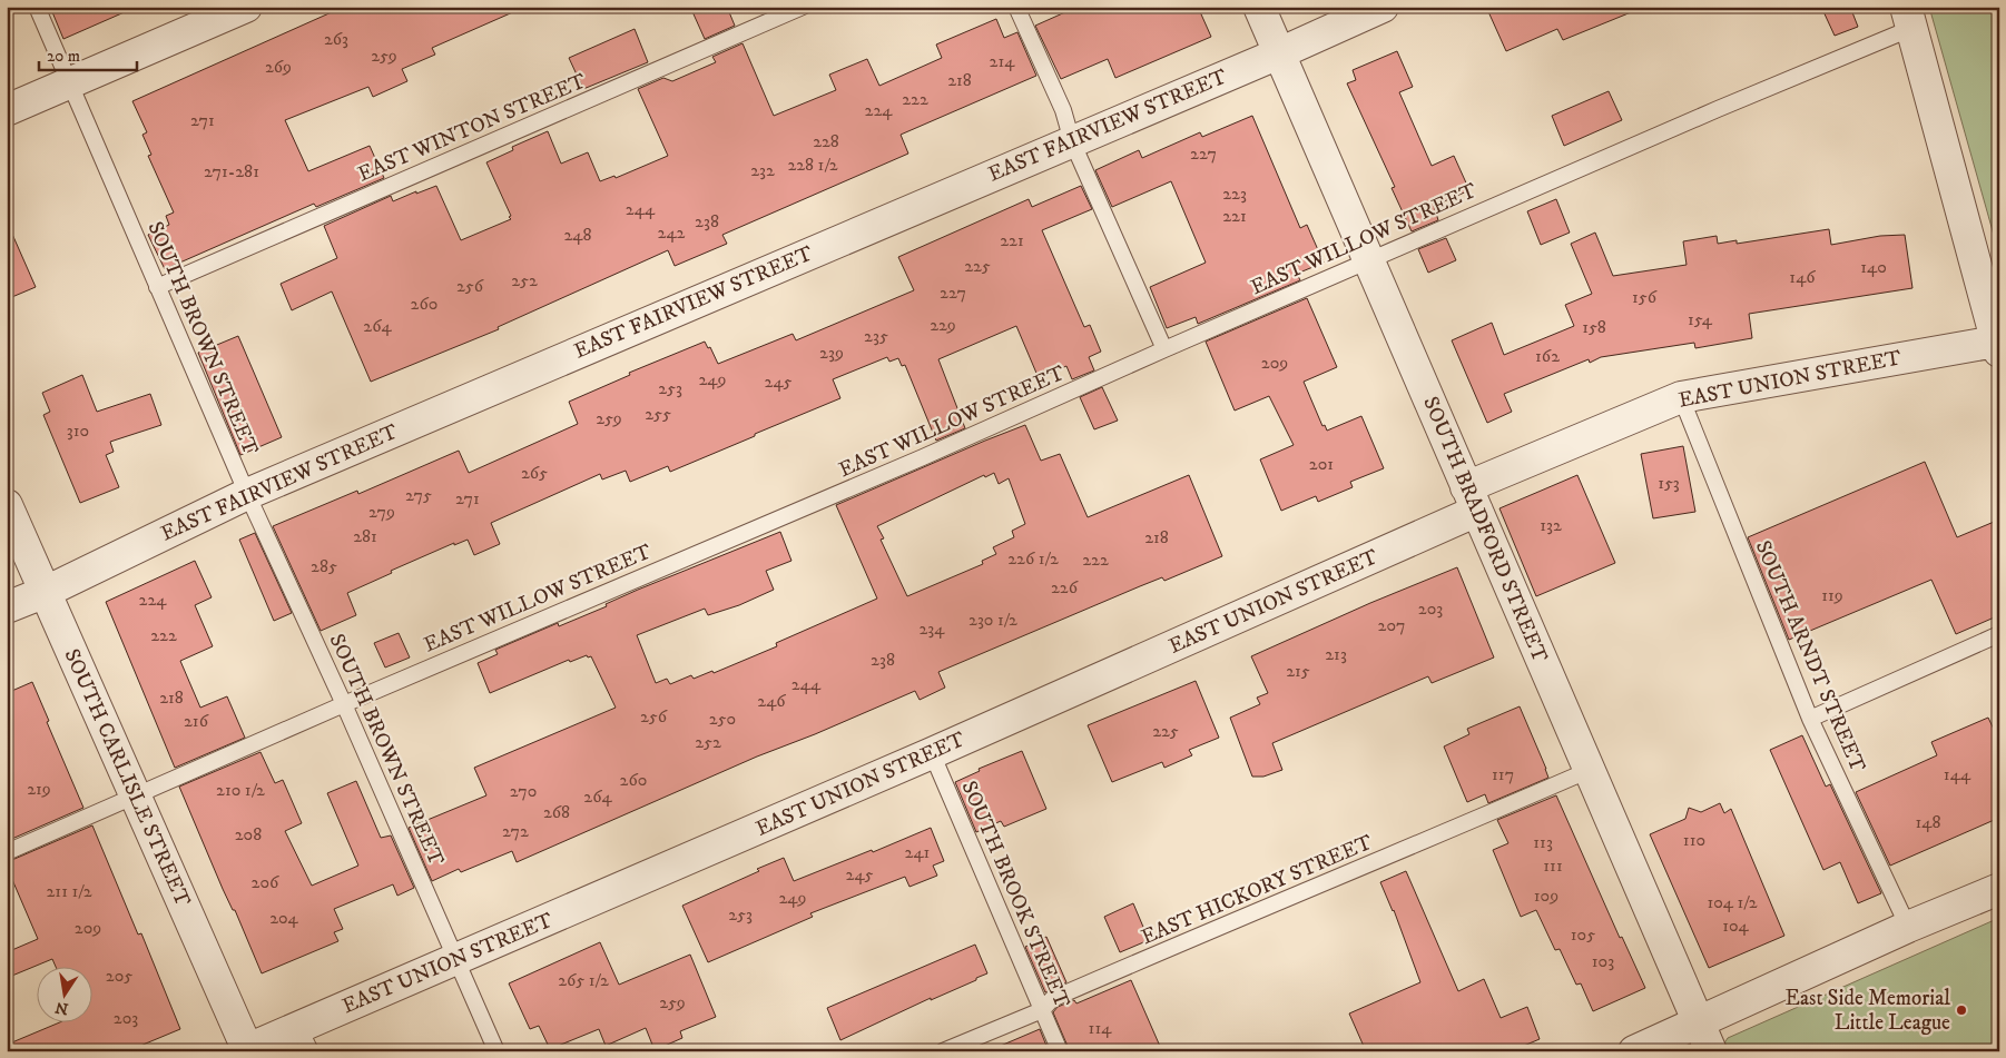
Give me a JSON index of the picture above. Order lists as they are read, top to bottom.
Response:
{
  "streets": {
    "street": [
      "EAST FAIRVIEW STREET",
      "EAST UNION STREET",
      "SOUTH BRADFORD STREET",
      "SOUTH CARLISLE STREET"
    ],
    "lane": [
      "EAST WINTON STREET",
      "EAST WILLOW STREET",
      "SOUTH BROWN STREET",
      "SOUTH ARNDT STREET",
      "EAST HICKORY STREET",
      "SOUTH BROOK STREET"
    ]
  },
  "crossings": [
    ["EAST FAIRVIEW STREET", "SOUTH BROWN STREET"],
    ["EAST FAIRVIEW STREET", "SOUTH BRADFORD STREET"],
    ["EAST FAIRVIEW STREET", "SOUTH CARLISLE STREET"],
    ["EAST WINTON STREET", "SOUTH BROWN STREET"],
    ["EAST WILLOW STREET", "SOUTH BROWN STREET"],
    ["EAST WILLOW STREET", "SOUTH BRADFORD STREET"],
    ["EAST WILLOW STREET", "SOUTH CARLISLE STREET"],
    ["SOUTH BROWN STREET", "EAST UNION STREET"],
    ["EAST UNION STREET", "SOUTH BRADFORD STREET"],
    ["EAST UNION STREET", "SOUTH ARNDT STREET"],
    ["EAST UNION STREET", "SOUTH CARLISLE STREET"],
    ["EAST UNION STREET", "SOUTH BROOK STREET"],
    ["SOUTH BRADFORD STREET", "EAST HICKORY STREET"],
    ["EAST HICKORY STREET", "SOUTH BROOK STREET"]
  ],
  "places": ["East Side Memorial Little League"],
  "house_numbers": [
    "263",
    "259",
    "214",
    "269",
    "218",
    "222",
    "224",
    "271",
    "228",
    "227",
    "228 1/2",
    "232",
    "271-281",
    "223",
    "244",
    "221",
    "238",
    "242",
    "248",
    "221",
    "225",
    "140",
    "146",
    "252",
    "256",
    "227",
    "156",
    "260",
    "154",
    "229",
    "264",
    "158",
    "235",
    "239",
    "162",
    "209",
    "249",
    "245",
    "253",
    "255",
    "259",
    "310",
    "201",
    "265",
    "153",
    "275",
    "271",
    "279",
    "132",
    "281",
    "218",
    "226 1/2",
    "222",
    "285",
    "226",
    "119",
    "224",
    "203",
    "230 1/2",
    "207",
    "234",
    "222",
    "213",
    "238",
    "215",
    "244",
    "218",
    "246",
    "256",
    "250",
    "216",
    "225",
    "252",
    "117",
    "144",
    "260",
    "219",
    "210 1/2",
    "270",
    "264",
    "268",
    "148",
    "272",
    "208",
    "110",
    "113",
    "241",
    "111",
    "245",
    "206",
    "211 1/2",
    "109",
    "249",
    "104 1/2",
    "253",
    "204",
    "104",
    "209",
    "105",
    "103",
    "205",
    "265 1/2",
    "259",
    "203",
    "114"
  ],
  "scale_bar": "20 m",
  "north": "bottom"
}
